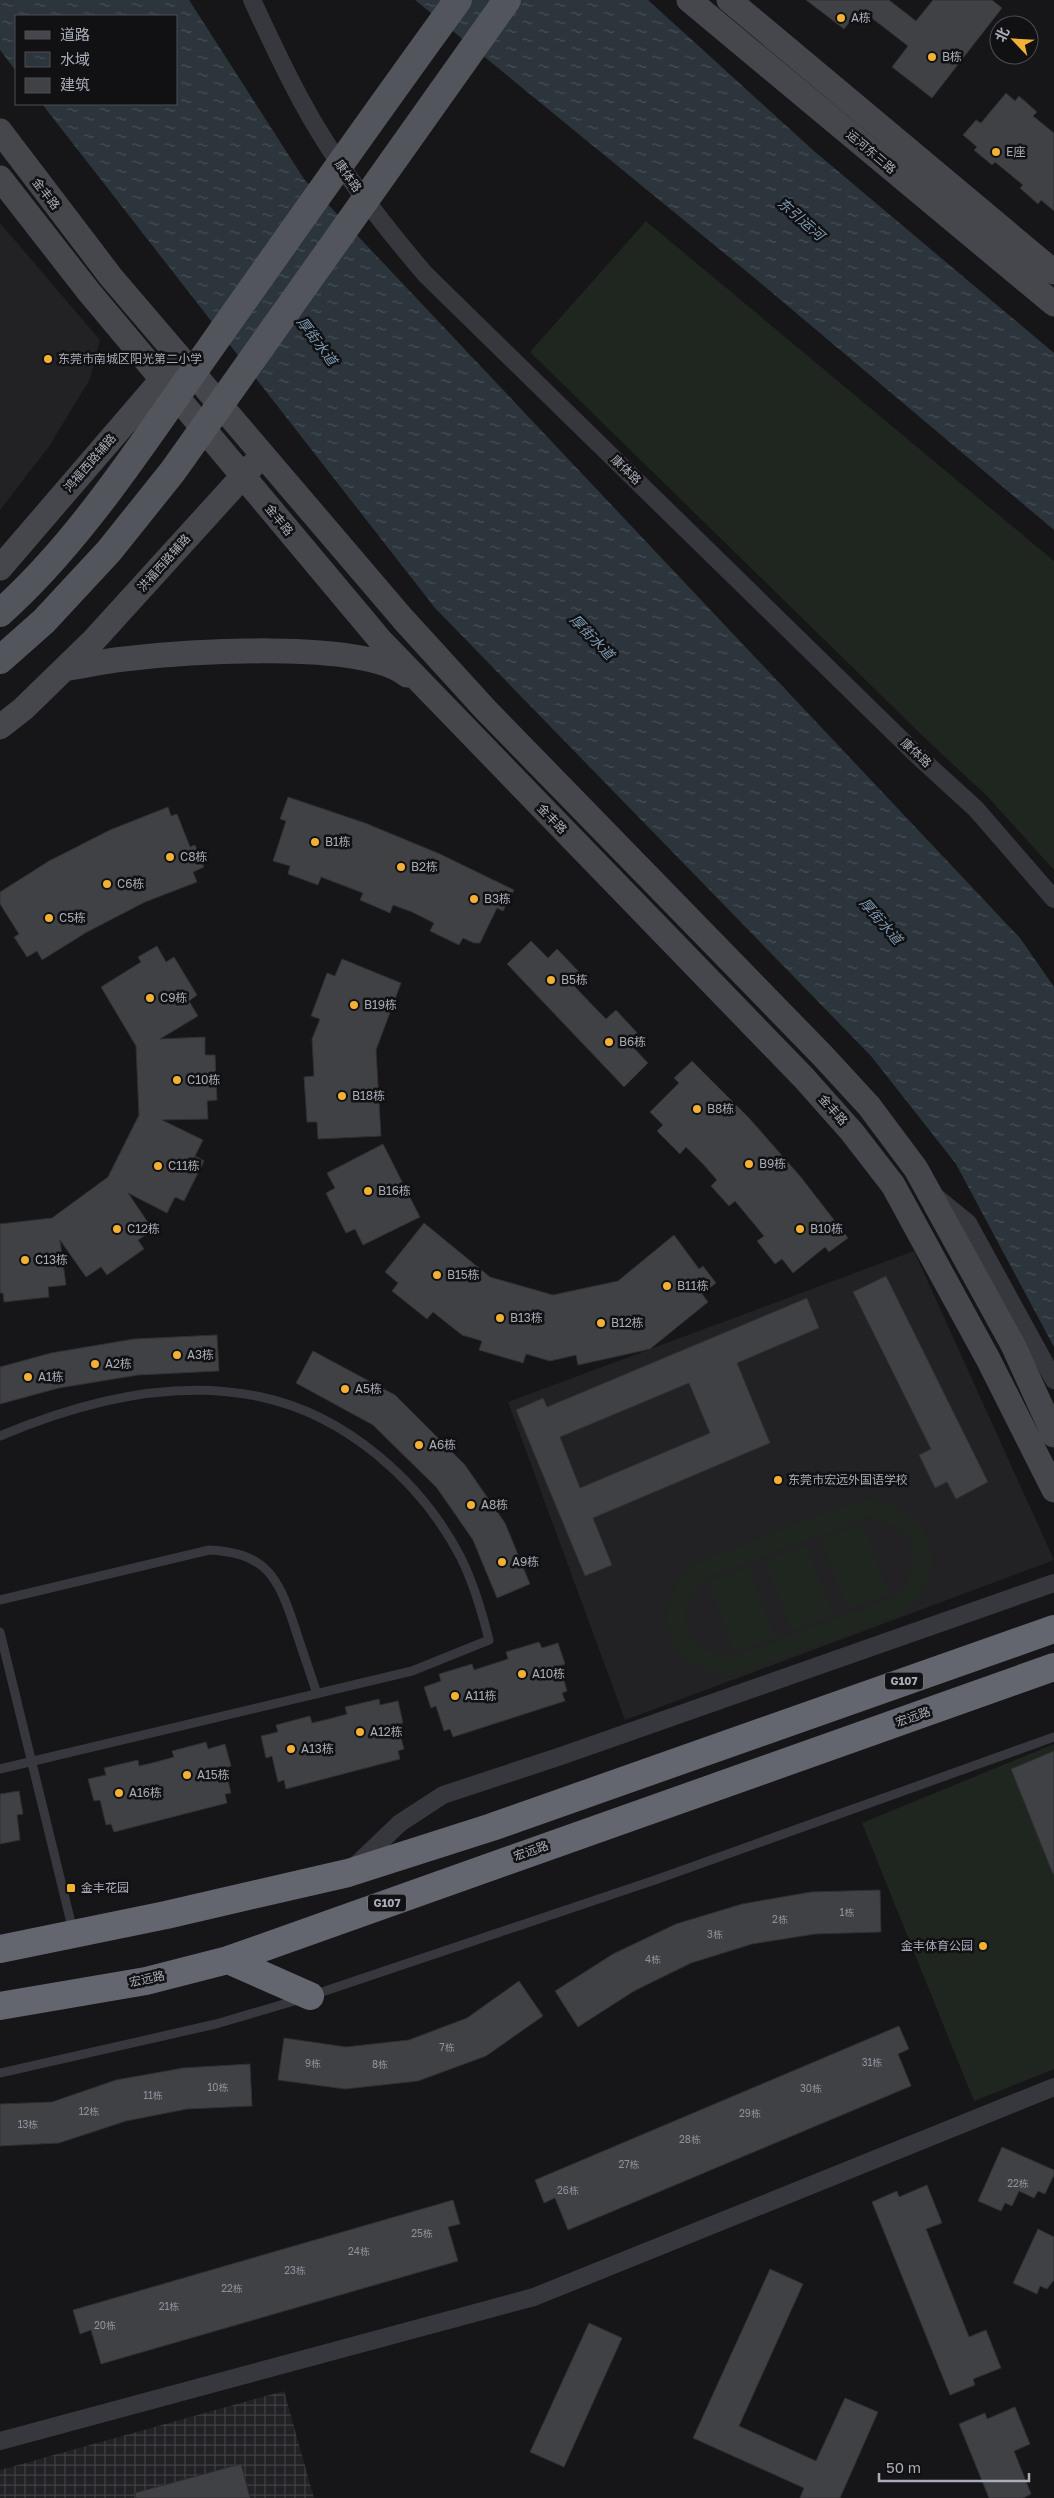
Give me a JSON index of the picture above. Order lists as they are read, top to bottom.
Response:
{
  "streets": {
    "highway": ["G107", "宏远路"],
    "street": [
      "运河东三路",
      "康体路",
      "金丰路",
      "鸿福西路辅路",
      "洪福西路辅路"
    ]
  },
  "crossings": [
    ["金丰路", "鸿福西路辅路"],
    ["金丰路", "洪福西路辅路"]
  ],
  "water": ["东引运河", "厚街水道"],
  "places": {
    "other": [
      "A栋",
      "B栋",
      "E座",
      "东莞市南城区阳光第二小学",
      "B1栋",
      "C8栋",
      "B2栋",
      "C6栋",
      "B3栋",
      "C5栋",
      "B5栋",
      "C9栋",
      "B19栋",
      "B6栋",
      "C10栋",
      "B18栋",
      "B8栋",
      "B9栋",
      "C11栋",
      "B16栋",
      "C12栋",
      "B10栋",
      "C13栋",
      "B15栋",
      "B11栋",
      "B13栋",
      "B12栋",
      "A3栋",
      "A2栋",
      "A1栋",
      "A5栋",
      "A6栋",
      "东莞市宏远外国语学校",
      "A8栋",
      "A9栋",
      "A10栋",
      "A11栋",
      "A12栋",
      "A13栋",
      "A15栋",
      "A16栋",
      "金丰体育公园"
    ],
    "transit": ["金丰花园"]
  },
  "house_numbers": [
    "1栋",
    "2栋",
    "3栋",
    "4栋",
    "7栋",
    "31栋",
    "9栋",
    "8栋",
    "10栋",
    "30栋",
    "11栋",
    "12栋",
    "29栋",
    "13栋",
    "28栋",
    "27栋",
    "22栋",
    "26栋",
    "25栋",
    "24栋",
    "23栋",
    "22栋",
    "21栋",
    "20栋"
  ],
  "legend": ["道路", "水域", "建筑"],
  "scale_bar": "50 m",
  "north": "top left"
}
